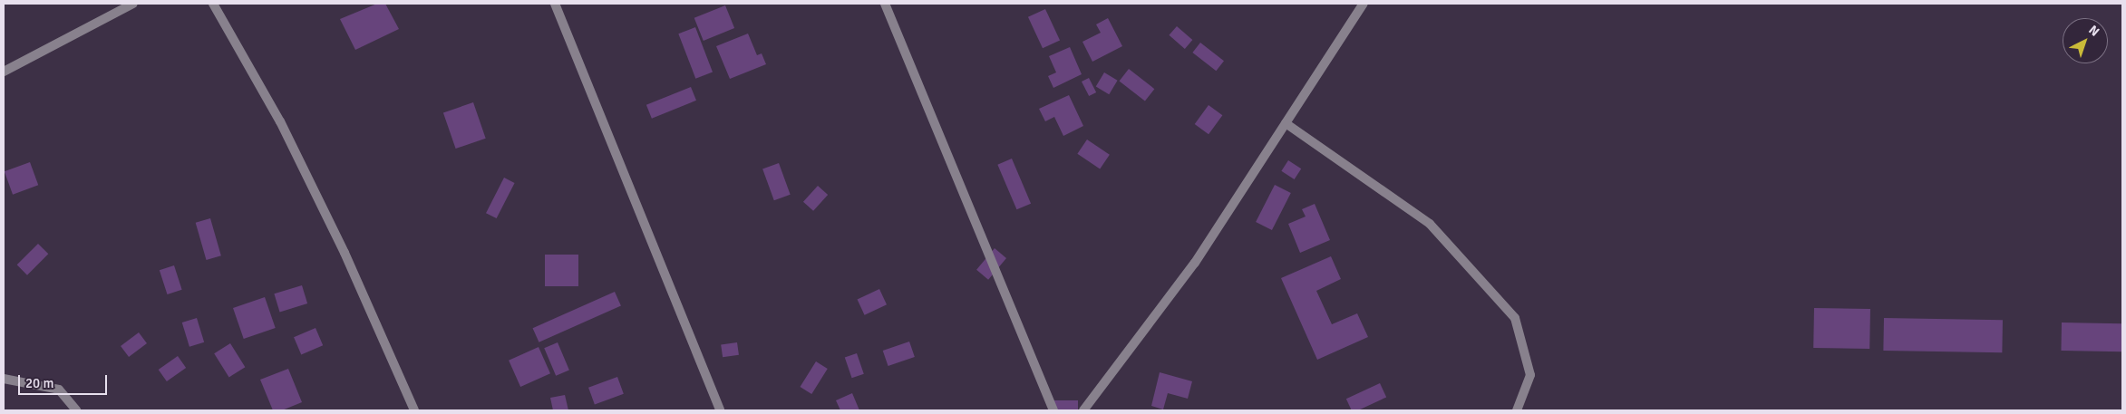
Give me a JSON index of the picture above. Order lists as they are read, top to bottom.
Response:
{
  "scale_bar": "20 m",
  "north": "top right"
}
